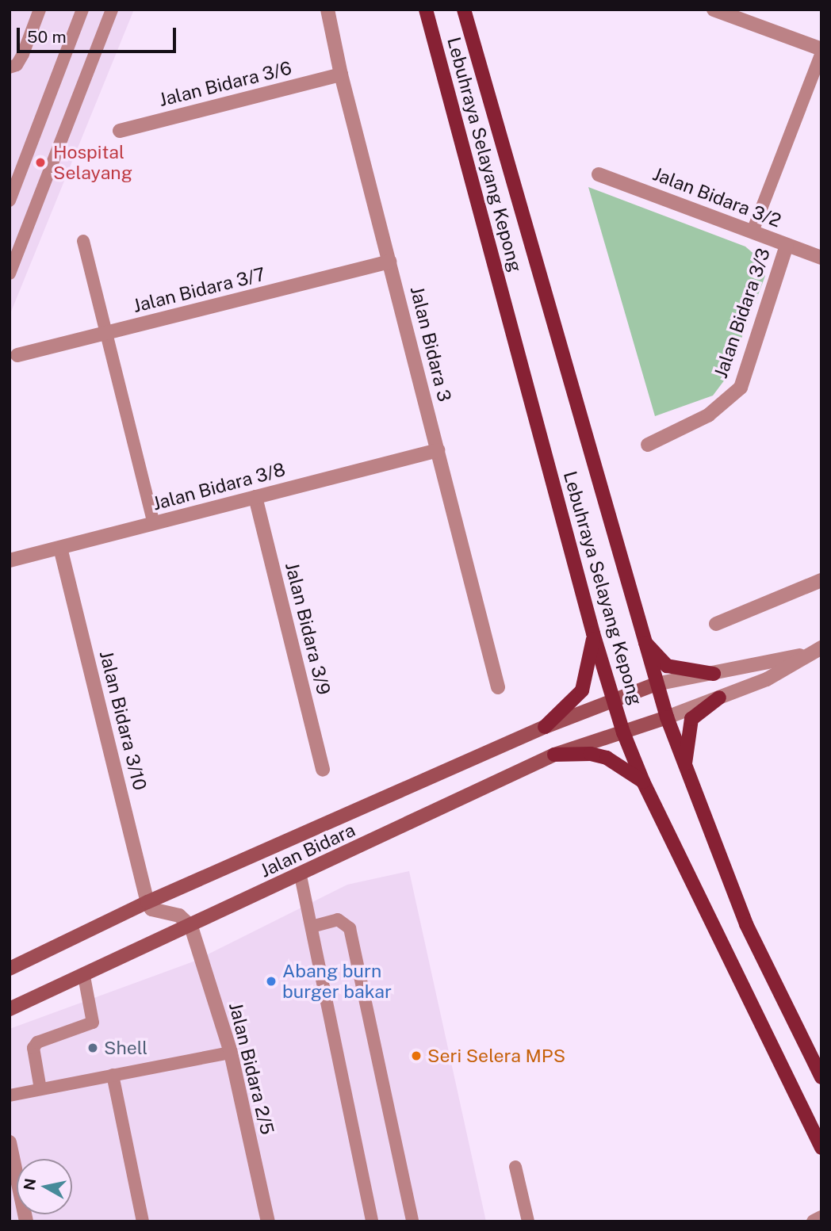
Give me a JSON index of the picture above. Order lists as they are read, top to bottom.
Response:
{
  "streets": {
    "main road": ["Lebuhraya Selayang Kepong", "Jalan Bidara"],
    "street": [
      "Jalan Bidara 3/6",
      "Jalan Bidara 3/2",
      "Jalan Bidara 3/7",
      "Jalan Bidara 3/3",
      "Jalan Bidara 3",
      "Jalan Bidara 3/8",
      "Jalan Bidara 3/9",
      "Jalan Bidara 3/10",
      "Jalan Bidara 2/5"
    ]
  },
  "crossings": [
    ["Jalan Bidara 3/6", "Jalan Bidara 3"],
    ["Lebuhraya Selayang Kepong", "Jalan Bidara"],
    ["Jalan Bidara 3/2", "Jalan Bidara 3/3"],
    ["Jalan Bidara 3/7", "Jalan Bidara 3"],
    ["Jalan Bidara 3", "Jalan Bidara 3/8"],
    ["Jalan Bidara 3/8", "Jalan Bidara 3/9"],
    ["Jalan Bidara 3/8", "Jalan Bidara 3/10"],
    ["Jalan Bidara 3/10", "Jalan Bidara"],
    ["Jalan Bidara", "Jalan Bidara 2/5"]
  ],
  "places": [
    "Hospital Selayang",
    "Abang burn burger bakar",
    "Shell",
    "Seri Selera MPS"
  ],
  "scale_bar": "50 m",
  "north": "left"
}
